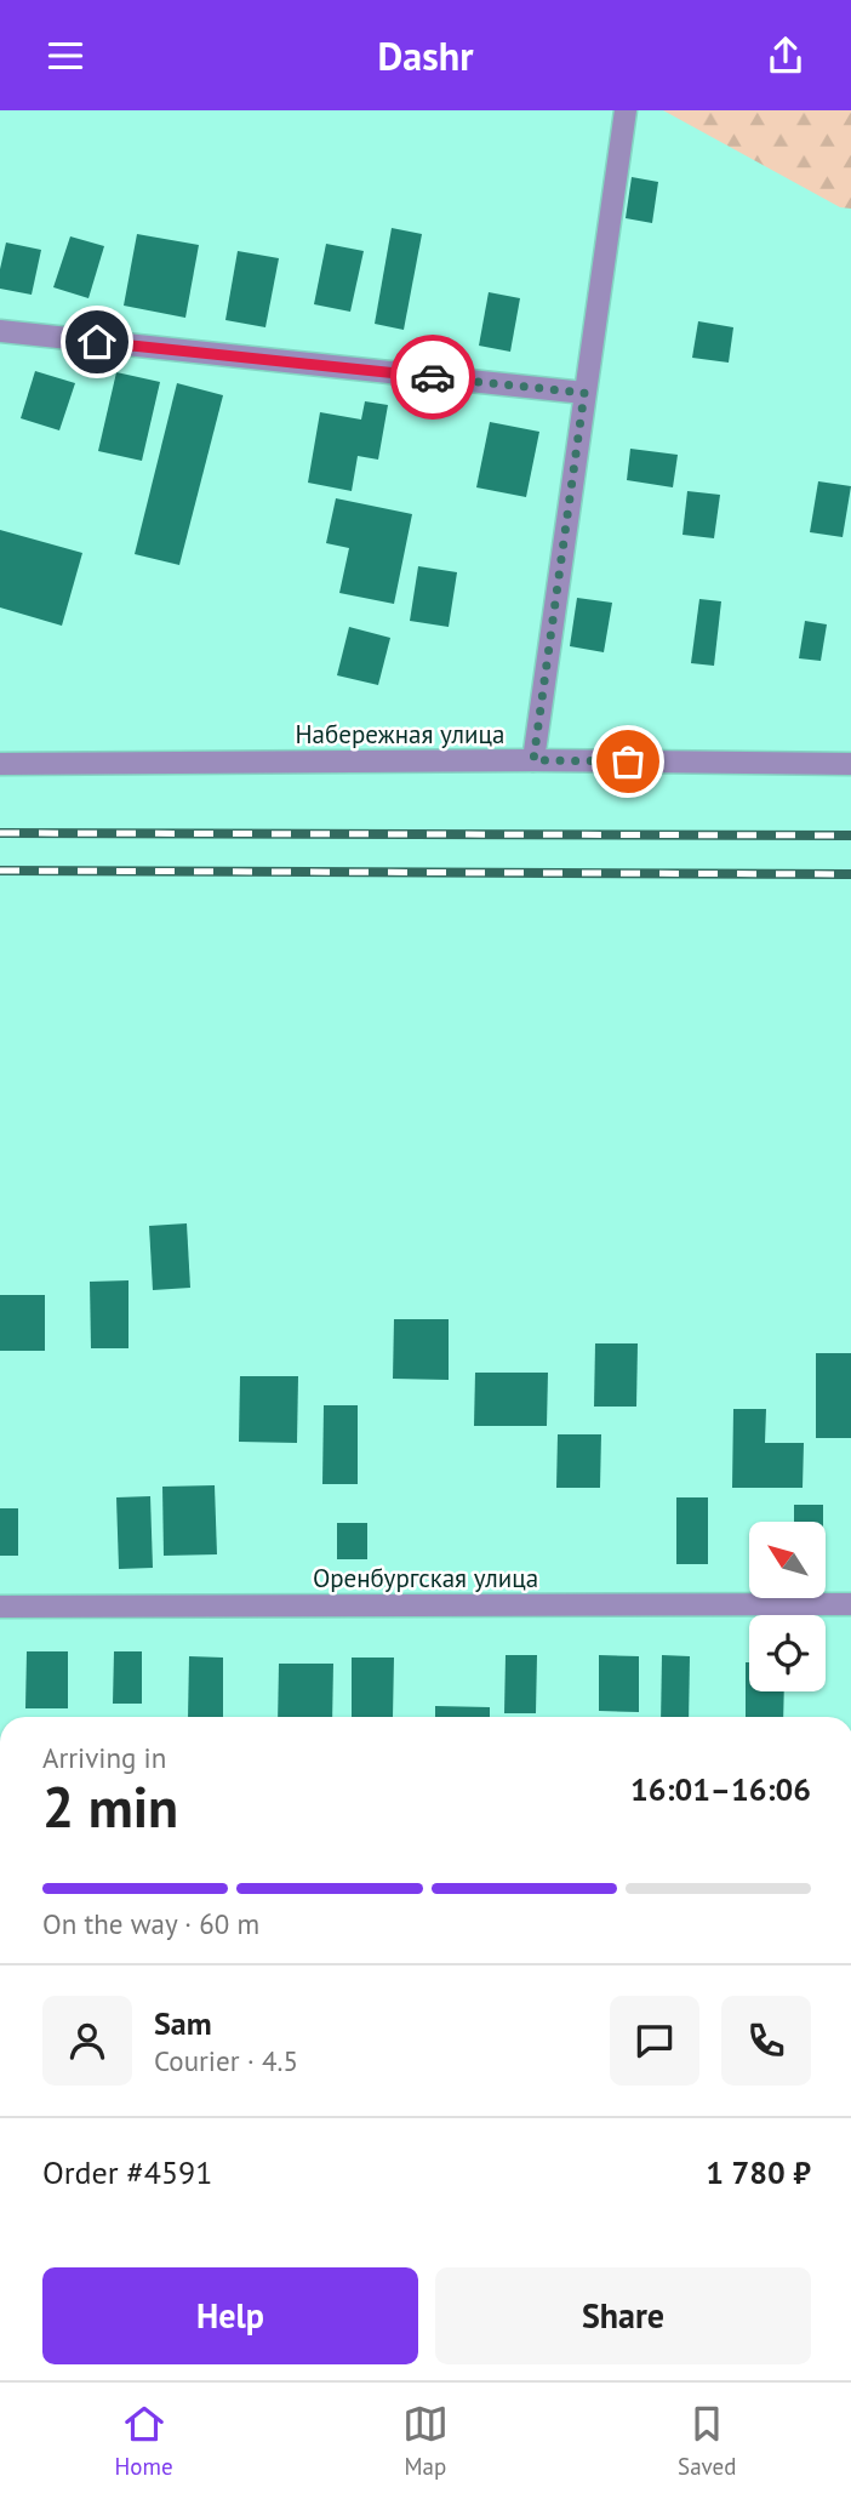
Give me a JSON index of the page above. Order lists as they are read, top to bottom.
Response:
{
  "streets": {
    "street": ["Набережная улица", "Оренбургская улица"]
  },
  "north": "top left",
  "page": {
    "header": "Dashr",
    "heading": ["2 min", "Arriving in", "16:01–16:06"],
    "panel": [
      "Sam",
      "Courier · 4.5",
      "Order #4591",
      "1 780 ₽"
    ],
    "bar": "On the way · 60 m",
    "buttons": ["Help", "Share"],
    "tabs": ["Home", "Map", "Saved"]
  }
}
